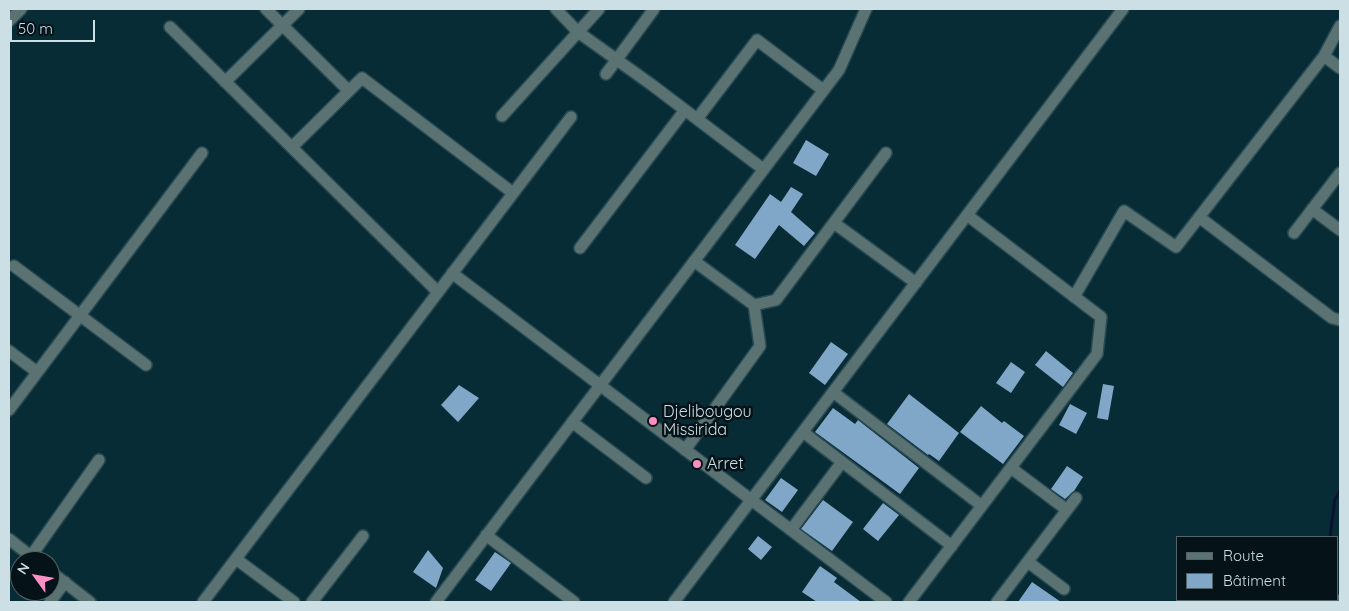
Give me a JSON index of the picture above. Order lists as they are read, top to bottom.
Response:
{
  "places": ["Djelibougou Missirida", "Arret"],
  "legend": ["Route", "Bâtiment"],
  "scale_bar": "50 m",
  "north": "top left"
}
